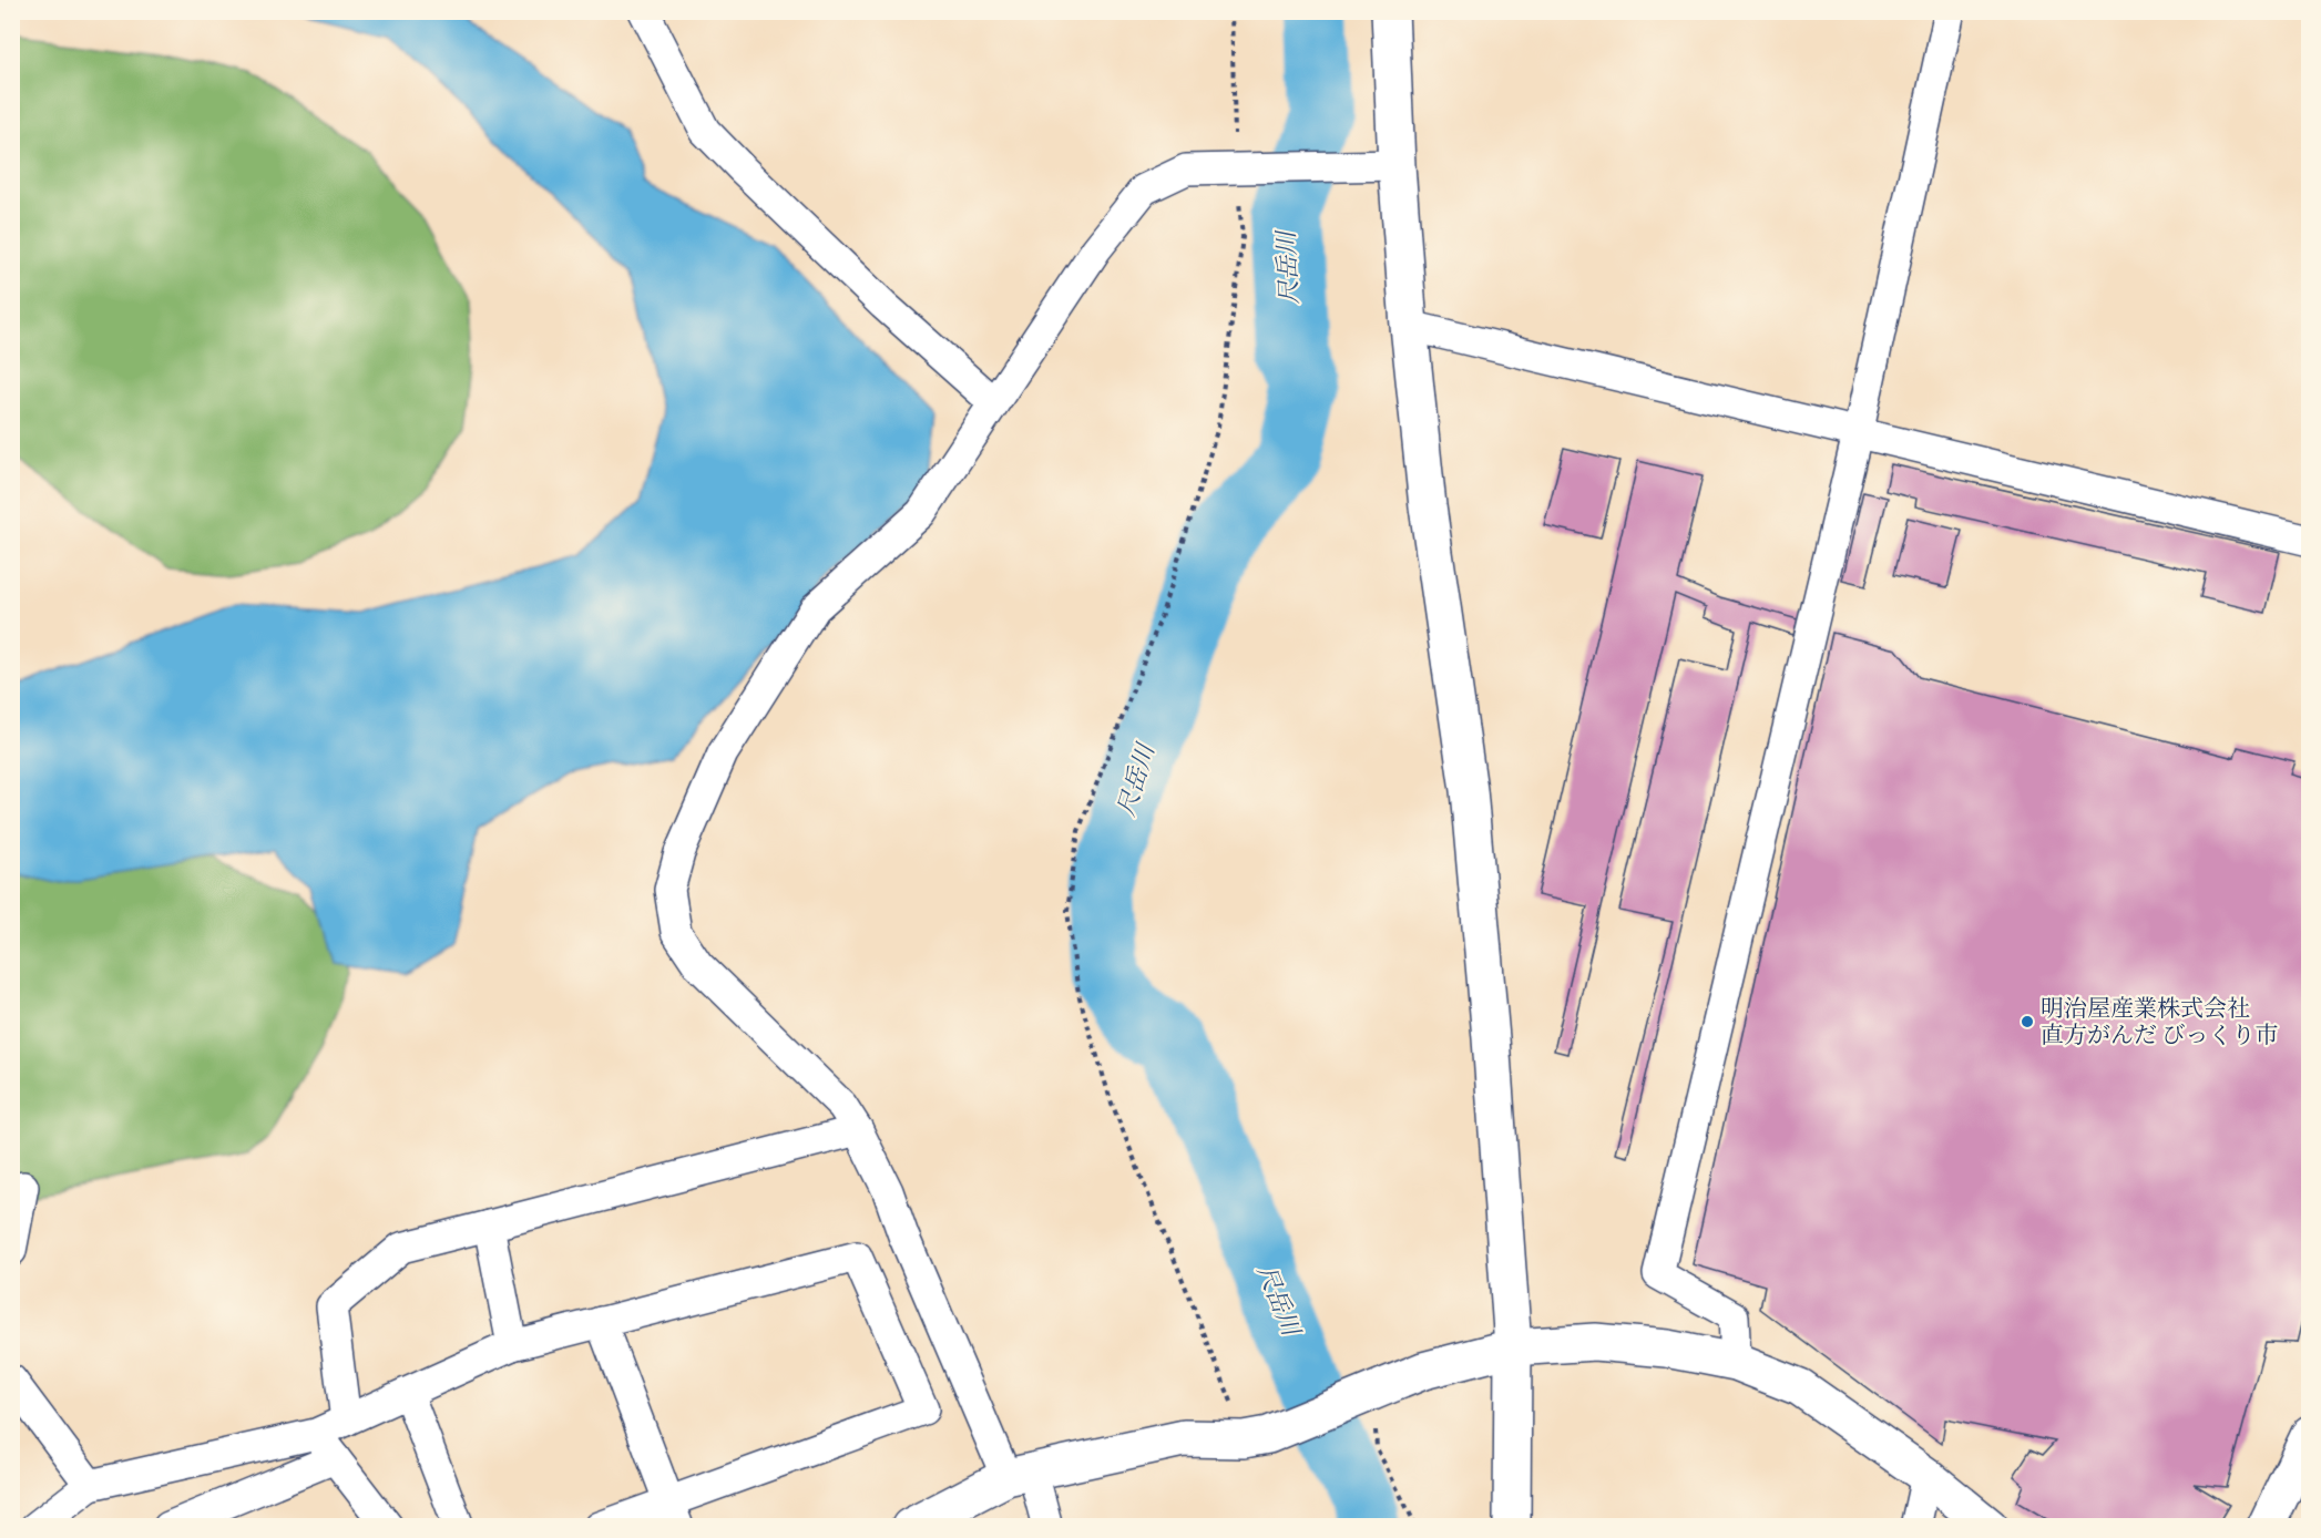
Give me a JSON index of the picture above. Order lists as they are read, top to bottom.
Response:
{
  "water": ["尺岳川"],
  "places": ["明治屋産業株式会社 直方がんだ びっくり市"]
}
